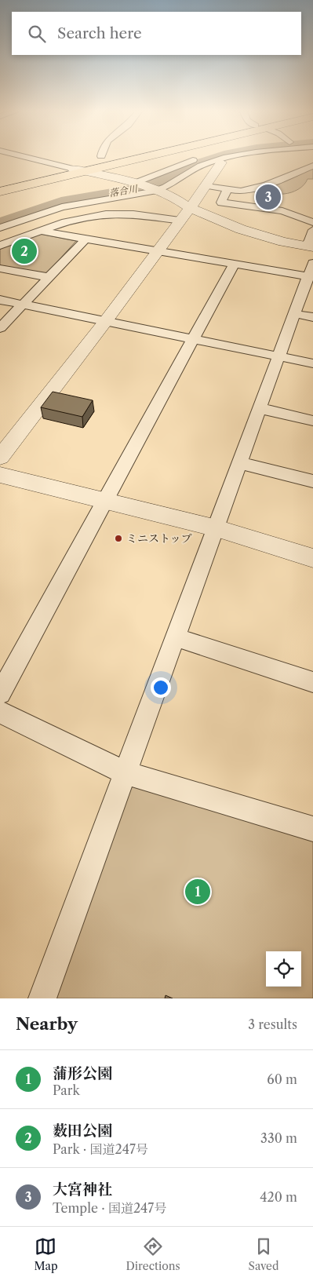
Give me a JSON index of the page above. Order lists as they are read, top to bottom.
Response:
{
  "water": ["落合川"],
  "places": ["ミニストップ"],
  "page": {
    "search": "Search here",
    "pins": ["3", "2", "1"],
    "heading": ["Nearby", "3 results"],
    "list": [
      {
        "mark": "1",
        "name": "蒲形公園",
        "note": "Park",
        "value": "60 m"
      },
      {
        "mark": "2",
        "name": "薮田公園",
        "note": "Park · 国道247号",
        "value": "330 m"
      },
      {
        "mark": "3",
        "name": "大宮神社",
        "note": "Temple · 国道247号",
        "value": "420 m"
      }
    ],
    "nav": ["Map", "Directions", "Saved"]
  }
}
